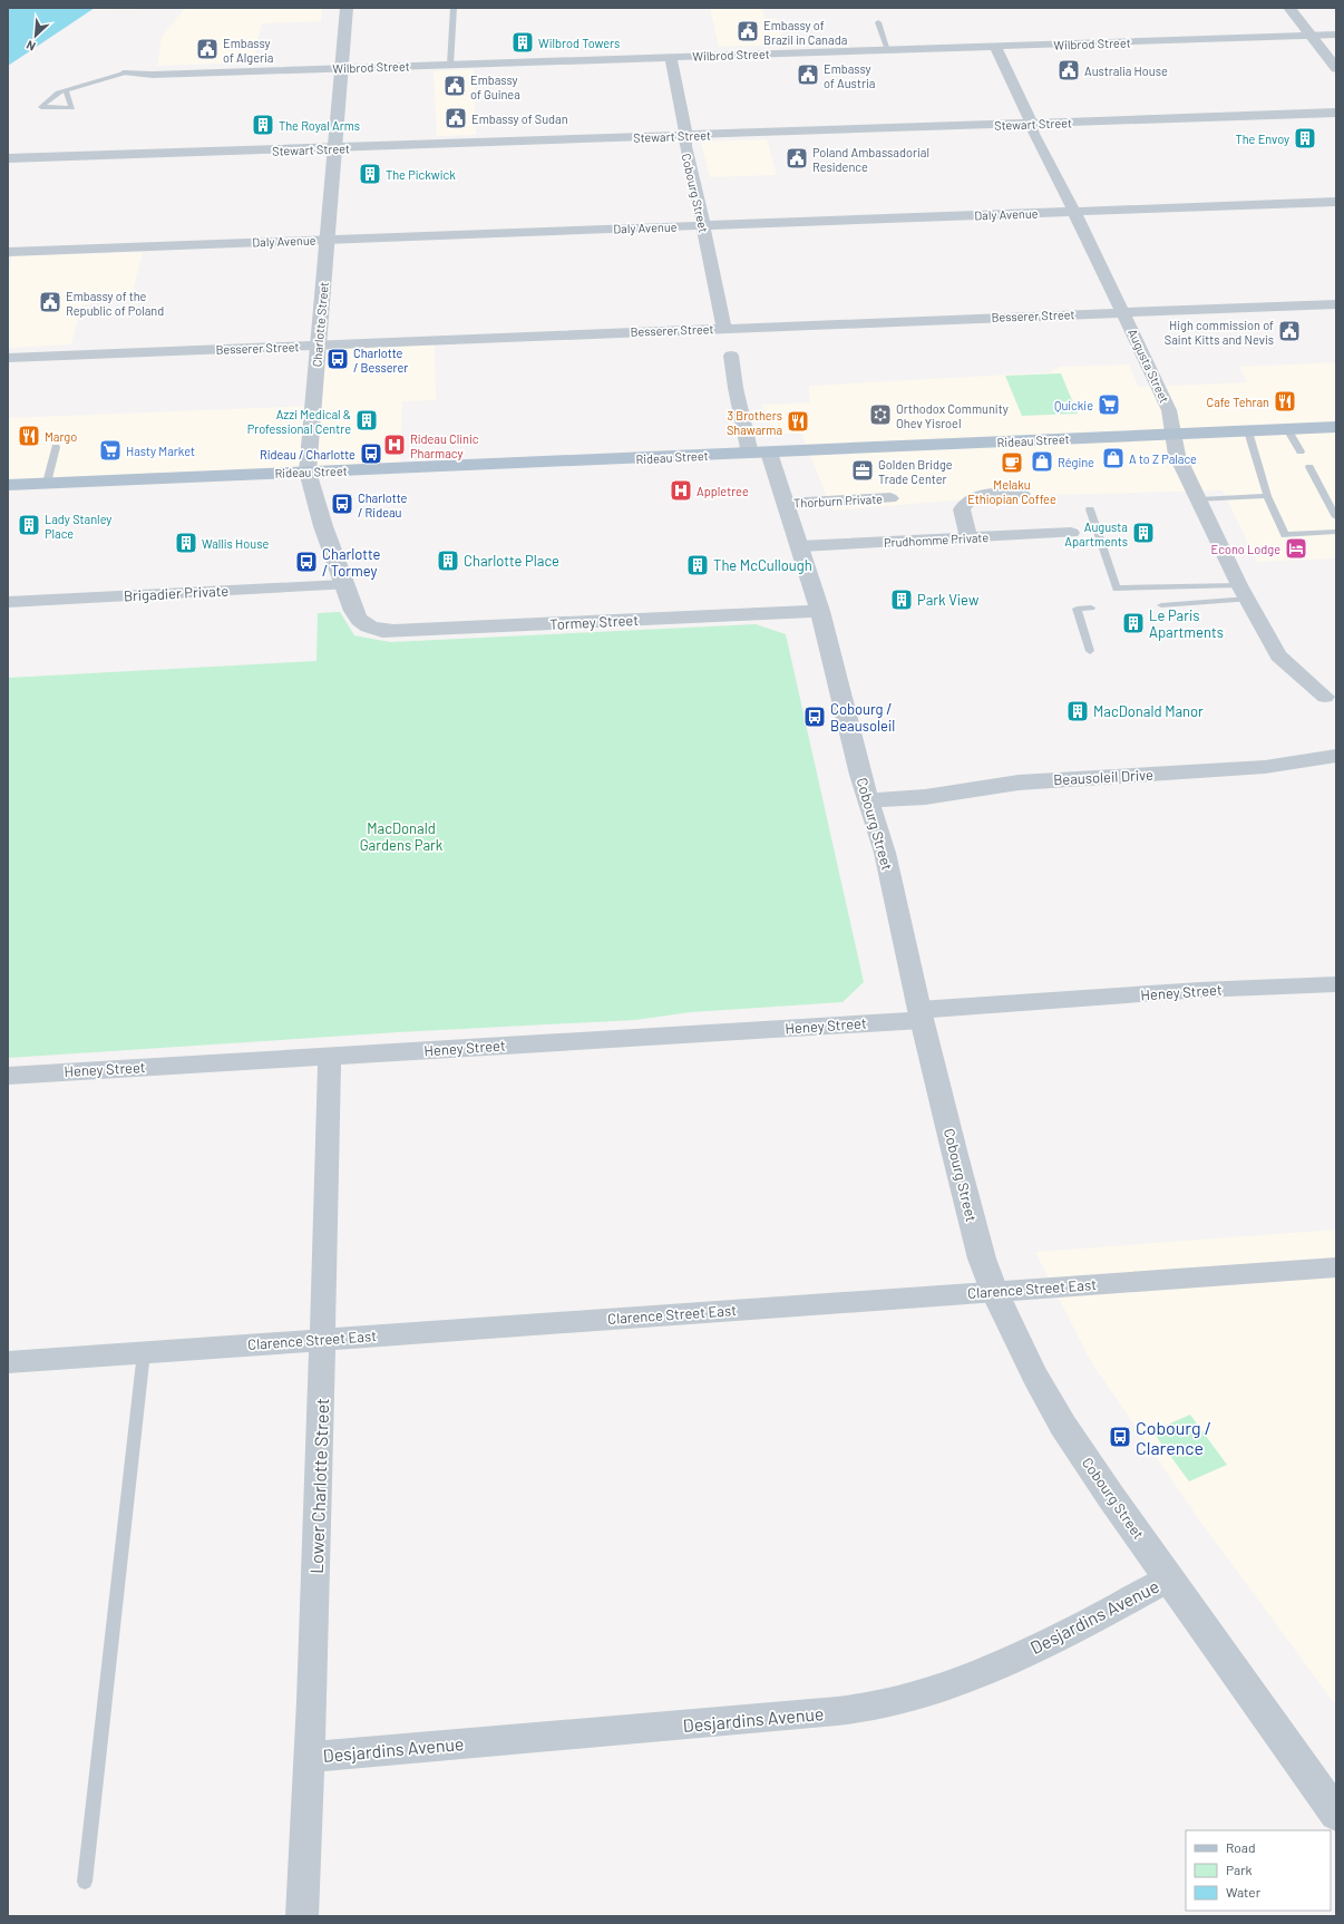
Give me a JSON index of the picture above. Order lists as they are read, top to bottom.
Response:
{
  "streets": {
    "main road": ["Rideau Street"],
    "street": [
      "Wilbrod Street",
      "Stewart Street",
      "Cobourg Street",
      "Daly Avenue",
      "Besserer Street",
      "Charlotte Street",
      "Augusta Street",
      "Thorburn Private",
      "Prudhomme Private",
      "Brigadier Private",
      "Tormey Street",
      "Beausoleil Drive",
      "Heney Street",
      "Clarence Street East",
      "Lower Charlotte Street",
      "Desjardins Avenue"
    ]
  },
  "crossings": [
    ["Wilbrod Street", "Cobourg Street"],
    ["Wilbrod Street", "Charlotte Street"],
    ["Wilbrod Street", "Augusta Street"],
    ["Stewart Street", "Cobourg Street"],
    ["Stewart Street", "Charlotte Street"],
    ["Stewart Street", "Augusta Street"],
    ["Cobourg Street", "Daly Avenue"],
    ["Cobourg Street", "Besserer Street"],
    ["Cobourg Street", "Rideau Street"],
    ["Cobourg Street", "Thorburn Private"],
    ["Cobourg Street", "Prudhomme Private"],
    ["Cobourg Street", "Tormey Street"],
    ["Cobourg Street", "Beausoleil Drive"],
    ["Cobourg Street", "Heney Street"],
    ["Cobourg Street", "Clarence Street East"],
    ["Cobourg Street", "Desjardins Avenue"],
    ["Daly Avenue", "Charlotte Street"],
    ["Daly Avenue", "Augusta Street"],
    ["Besserer Street", "Charlotte Street"],
    ["Besserer Street", "Augusta Street"],
    ["Charlotte Street", "Rideau Street"],
    ["Charlotte Street", "Brigadier Private"],
    ["Charlotte Street", "Tormey Street"],
    ["Augusta Street", "Rideau Street"],
    ["Heney Street", "Lower Charlotte Street"],
    ["Clarence Street East", "Lower Charlotte Street"],
    ["Lower Charlotte Street", "Desjardins Avenue"]
  ],
  "parks": ["MacDonald Gardens Park"],
  "places": {
    "public building": [
      "Embassy of Brazil in Canada",
      "Embassy of Algeria",
      "Australia House",
      "Embassy of Austria",
      "Embassy of Guinea",
      "Embassy of Sudan",
      "Poland Ambassadorial Residence",
      "Embassy of the Republic of Poland",
      "High commission of Saint Kitts and Nevis"
    ],
    "building": [
      "Wilbrod Towers",
      "The Royal Arms",
      "The Envoy",
      "The Pickwick",
      "Azzi Medical & Professional Centre",
      "Lady Stanley Place",
      "Augusta Apartments",
      "Wallis House",
      "Charlotte Place",
      "The McCullough",
      "Park View",
      "Le Paris Apartments",
      "MacDonald Manor"
    ],
    "bus stop": [
      "Charlotte / Besserer",
      "Rideau / Charlotte",
      "Charlotte / Rideau",
      "Charlotte / Tormey",
      "Cobourg / Beausoleil",
      "Cobourg / Clarence"
    ],
    "restaurant": ["Cafe Tehran", "3 Brothers Shawarma", "Margo"],
    "supermarket": ["Quickie", "Hasty Market"],
    "synagogue": ["Orthodox Community Ohev Yisroel"],
    "hospital": ["Rideau Clinic Pharmacy", "Appletree"],
    "shop": ["A to Z Palace", "Régine"],
    "cafe": ["Melaku Ethiopian Coffee"],
    "office": ["Golden Bridge Trade Center"],
    "hotel": ["Econo Lodge"]
  },
  "legend": ["Road", "Park", "Water"],
  "north": "bottom left"
}
